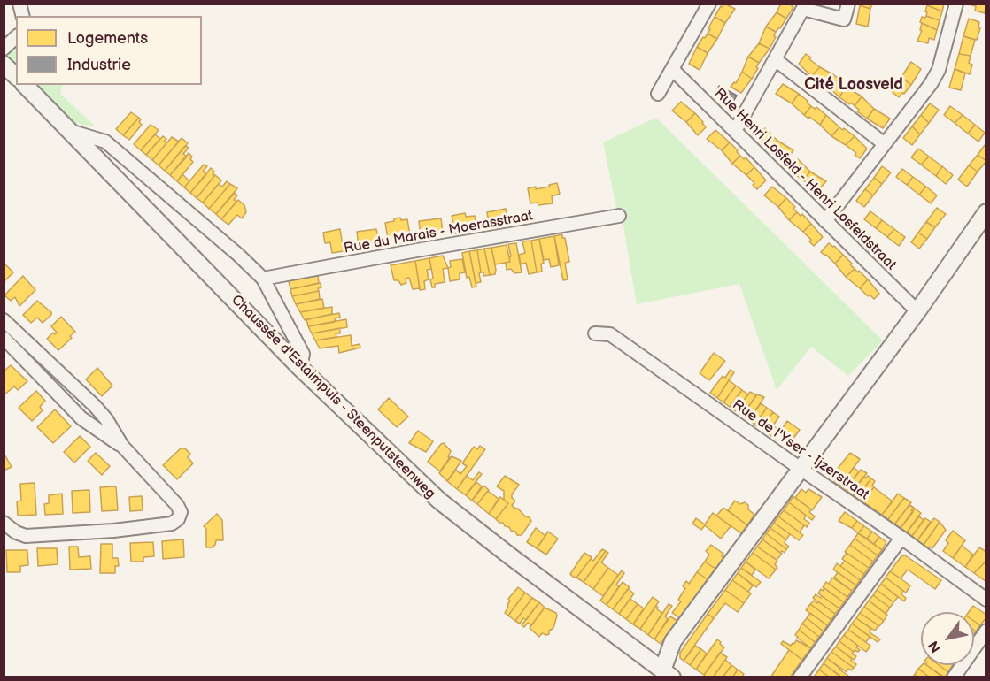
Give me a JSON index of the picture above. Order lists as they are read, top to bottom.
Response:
{
  "streets": {
    "main road": ["Chaussée d'Estaimpuis - Steenputsteenweg"],
    "street": ["Rue Henri Losfeld - Henri Losfeldstraat", "Rue du Marais - Moerasstraat", "Rue de l'Yser - Ijzerstraat"]
  },
  "districts": ["Cité Loosveld"],
  "legend": ["Logements", "Industrie"],
  "north": "bottom left"
}
